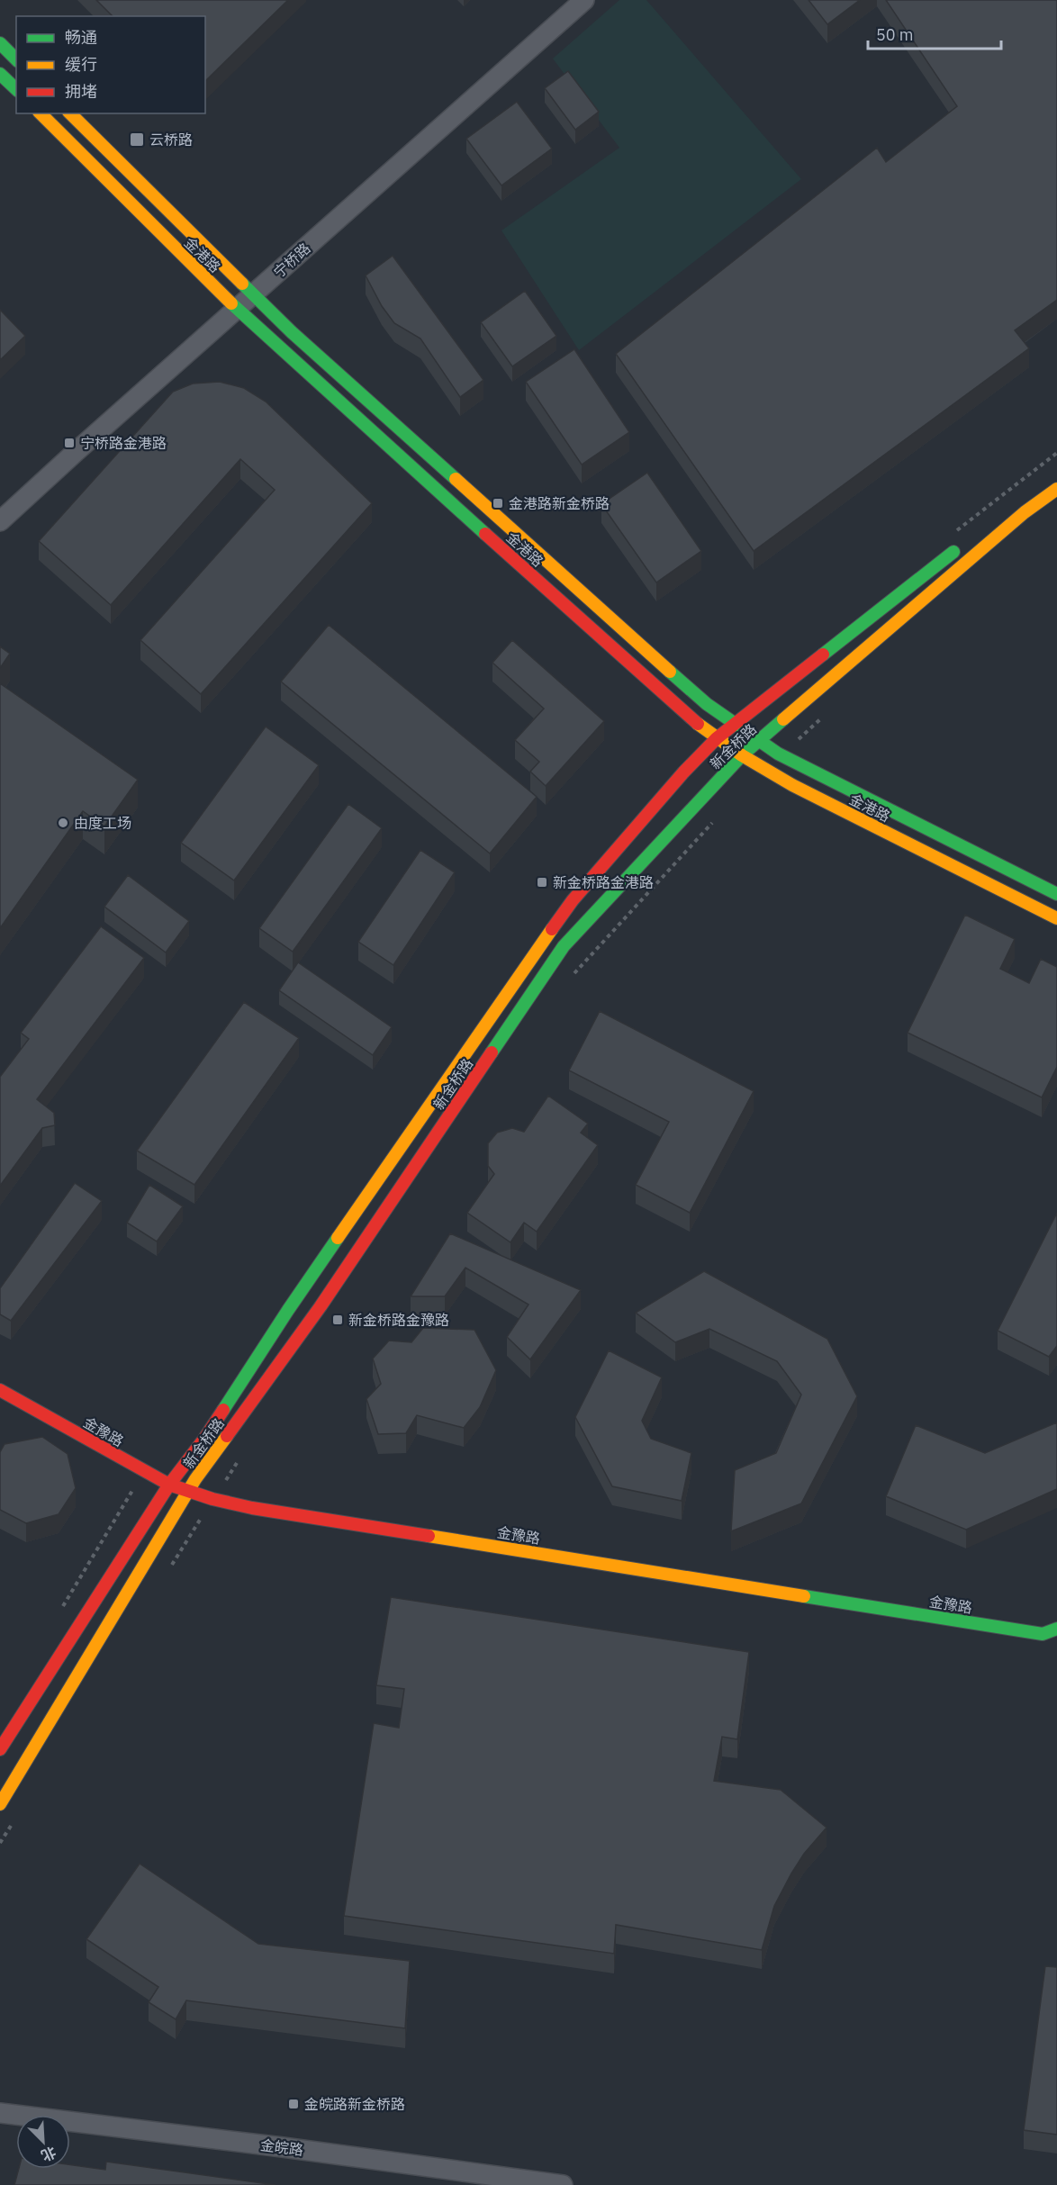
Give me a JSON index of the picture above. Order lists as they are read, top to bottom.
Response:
{
  "streets": {
    "street": [
      "金港路",
      "宁桥路",
      "新金桥路",
      "金豫路",
      "金皖路"
    ]
  },
  "crossings": [
    ["金港路", "宁桥路"],
    ["金港路", "新金桥路"],
    ["新金桥路", "金豫路"]
  ],
  "places": {
    "transit": [
      "云桥路",
      "宁桥路金港路",
      "金港路新金桥路",
      "新金桥路金港路",
      "新金桥路金豫路",
      "金皖路新金桥路"
    ],
    "other": ["由度工场"]
  },
  "legend": ["畅通", "缓行", "拥堵"],
  "scale_bar": "50 m",
  "north": "bottom right"
}
